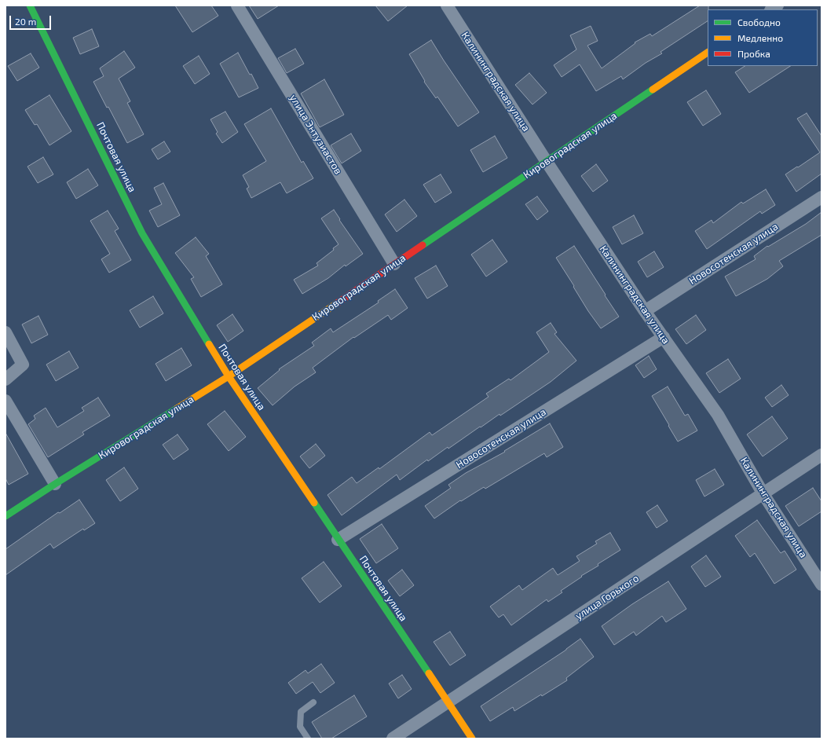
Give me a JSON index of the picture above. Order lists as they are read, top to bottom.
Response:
{
  "streets": {
    "street": [
      "Калининградская улица",
      "улица Энтузиастов",
      "Кировоградская улица",
      "Почтовая улица",
      "Новосотенская улица",
      "улица Горького"
    ]
  },
  "crossings": [
    ["Калининградская улица", "Кировоградская улица"],
    ["Калининградская улица", "Новосотенская улица"],
    ["Калининградская улица", "улица Горького"],
    ["улица Энтузиастов", "Кировоградская улица"],
    ["Кировоградская улица", "Почтовая улица"],
    ["Почтовая улица", "Новосотенская улица"],
    ["Почтовая улица", "улица Горького"]
  ],
  "legend": ["Свободно", "Медленно", "Пробка"],
  "scale_bar": "20 m"
}
